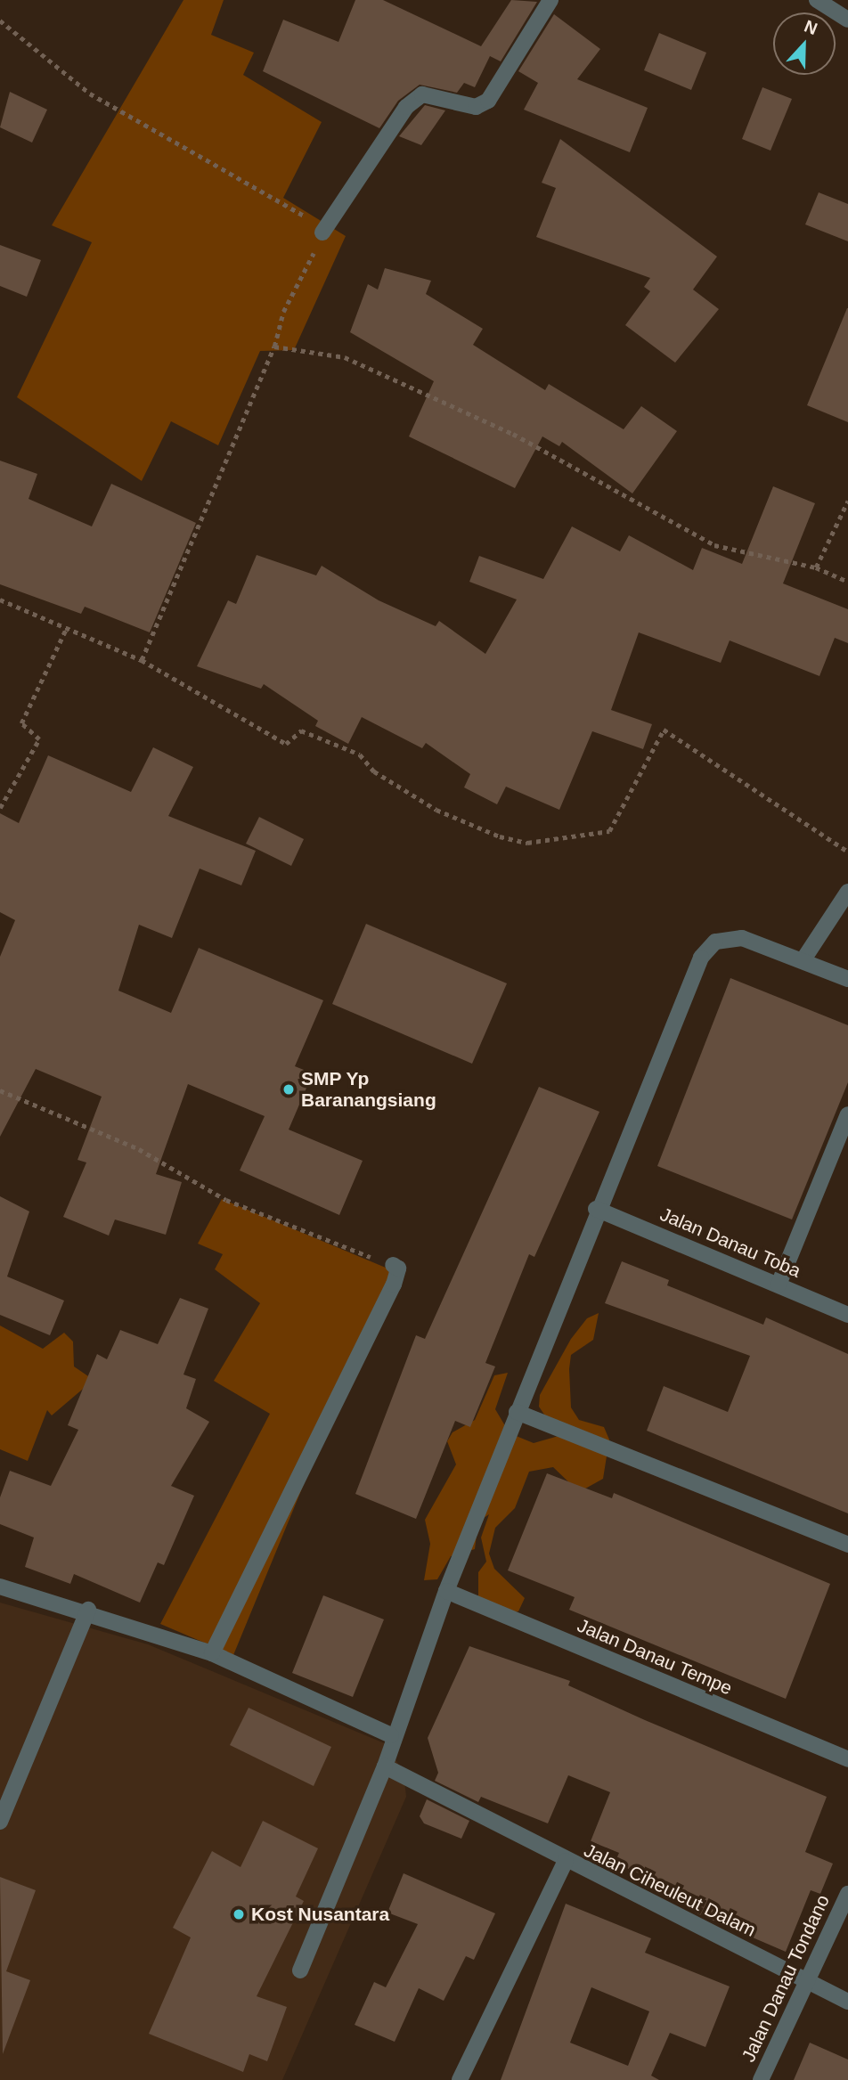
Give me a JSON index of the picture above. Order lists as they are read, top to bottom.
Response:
{
  "streets": {
    "street": [
      "Jalan Danau Toba",
      "Jalan Danau Tempe",
      "Jalan Ciheuleut Dalam",
      "Jalan Danau Tondano"
    ]
  },
  "crossings": [
    ["Jalan Ciheuleut Dalam", "Jalan Danau Tondano"]
  ],
  "places": ["SMP Yp Baranangsiang", "Kost Nusantara"],
  "north": "top"
}
